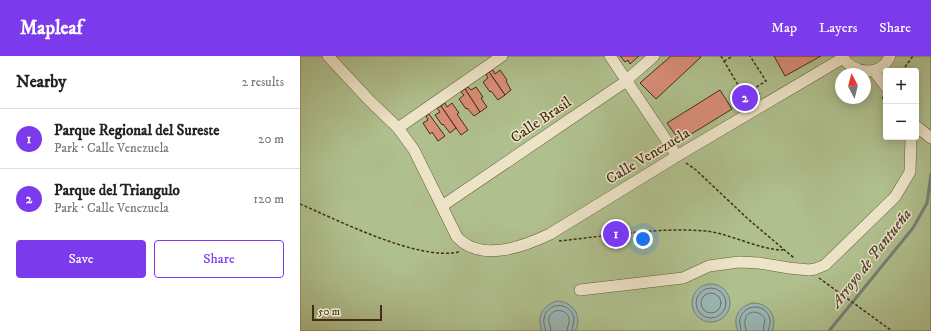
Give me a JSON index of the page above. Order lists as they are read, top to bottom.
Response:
{
  "streets": {
    "street": ["Calle Brasil", "Calle Venezuela"]
  },
  "crossings": [
    ["Calle Brasil", "Calle Venezuela"]
  ],
  "water": ["Arroyo de Pantueña"],
  "scale_bar": "50 m",
  "north": "top",
  "page": {
    "header": "Mapleaf",
    "nav": ["Map", "Layers", "Share"],
    "heading": ["Nearby", "2 results"],
    "map_buttons": ["+", "−"],
    "pins": ["2", "1"],
    "list": [
      {
        "mark": "1",
        "name": "Parque Regional del Sureste",
        "note": "Park · Calle Venezuela",
        "value": "20 m"
      },
      {
        "mark": "2",
        "name": "Parque del Triangulo",
        "note": "Park · Calle Venezuela",
        "value": "120 m"
      }
    ],
    "buttons": ["Save", "Share"],
    "scale": "50 m"
  }
}
